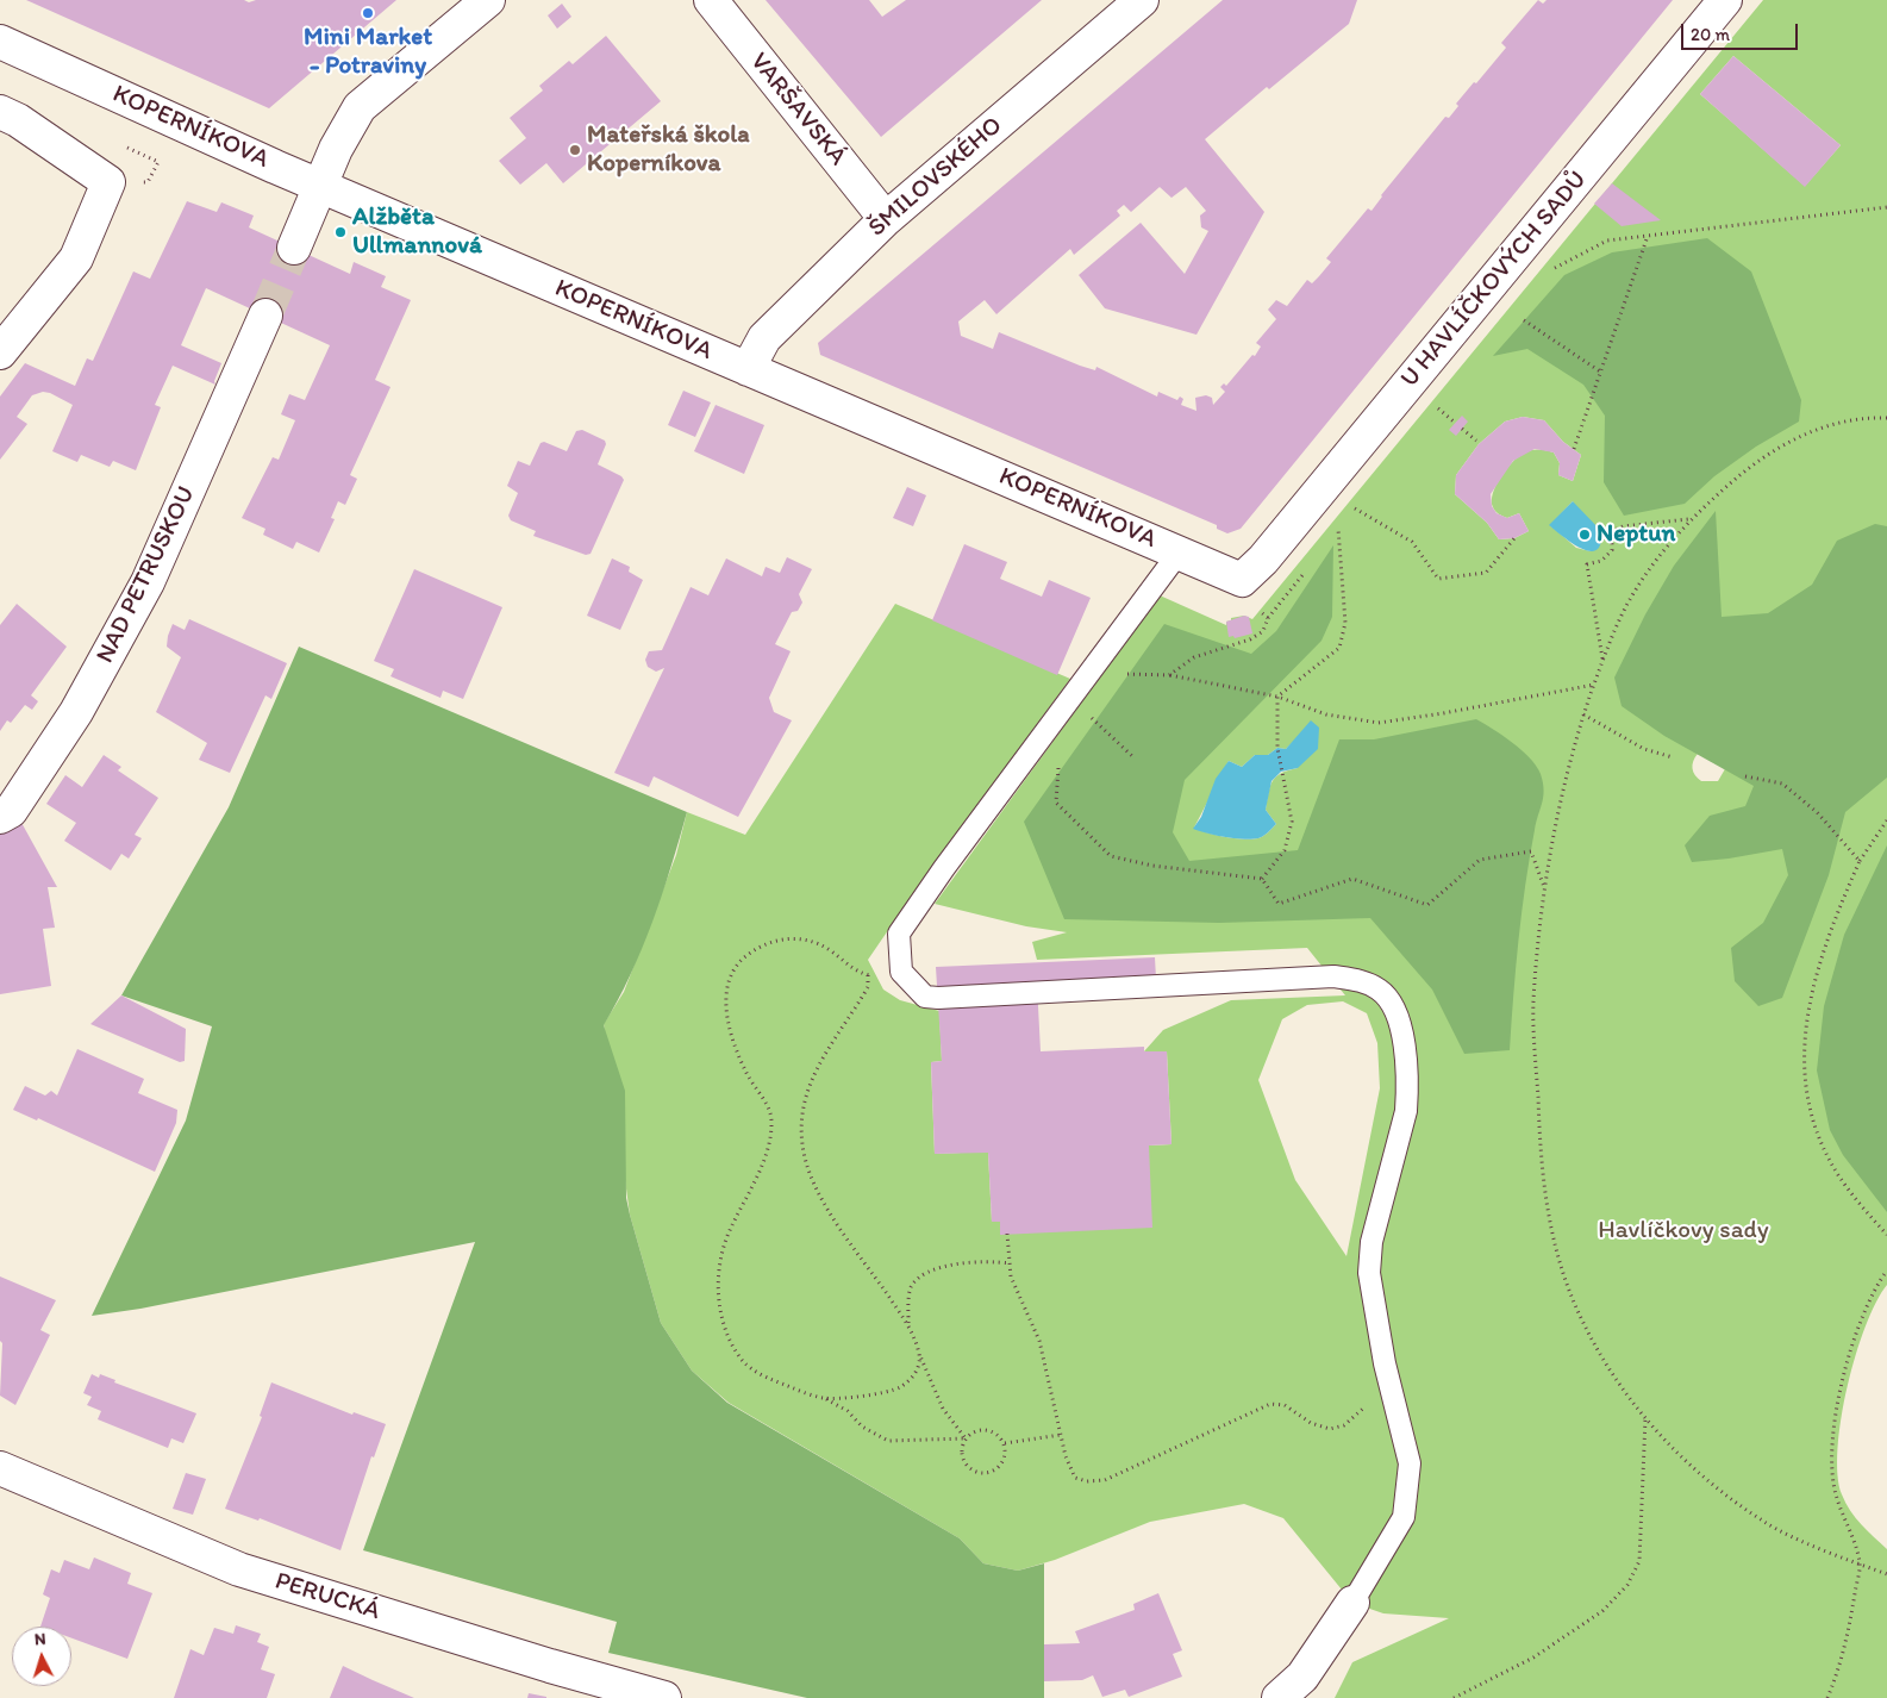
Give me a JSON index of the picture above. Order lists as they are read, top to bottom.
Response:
{
  "streets": {
    "street": [
      "VARŠAVSKÁ",
      "KOPERNÍKOVA",
      "ŠMILOVSKÉHO",
      "U HAVLÍČKOVÝCH SADŮ",
      "NAD PETRUSKOU",
      "PERUCKÁ"
    ]
  },
  "crossings": [
    ["VARŠAVSKÁ", "ŠMILOVSKÉHO"],
    ["KOPERNÍKOVA", "ŠMILOVSKÉHO"],
    ["KOPERNÍKOVA", "U HAVLÍČKOVÝCH SADŮ"]
  ],
  "parks": ["Havlíčkovy sady"],
  "places": [
    "Mini Market - Potraviny",
    "Mateřská škola Koperníkova",
    "Alžběta Ullmannová",
    "Neptun"
  ],
  "scale_bar": "20 m",
  "north": "top"
}
